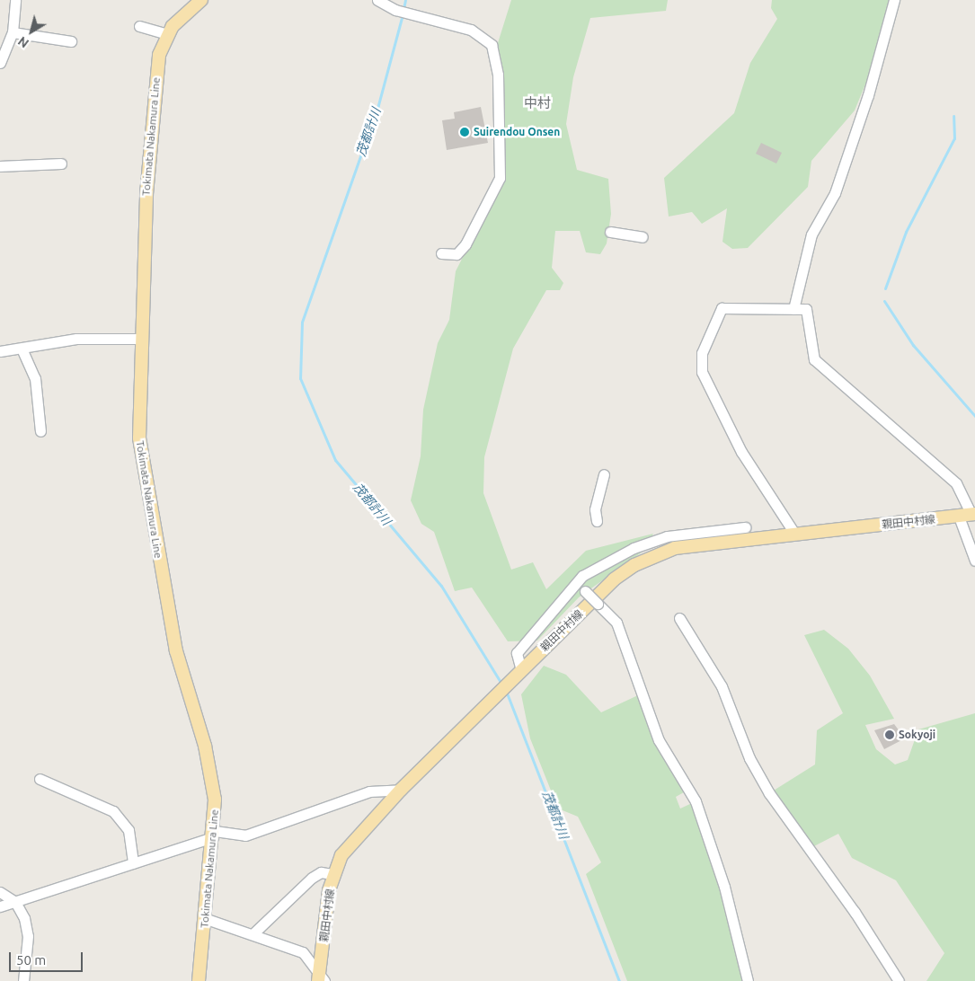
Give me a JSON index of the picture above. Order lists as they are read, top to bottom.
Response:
{
  "streets": {
    "main road": ["Tokimata Nakamura Line", "親田中村線"]
  },
  "districts": ["中村"],
  "water": ["茂都計川"],
  "places": ["Suirendou Onsen", "Sokyoji"],
  "scale_bar": "50 m",
  "north": "bottom left"
}
